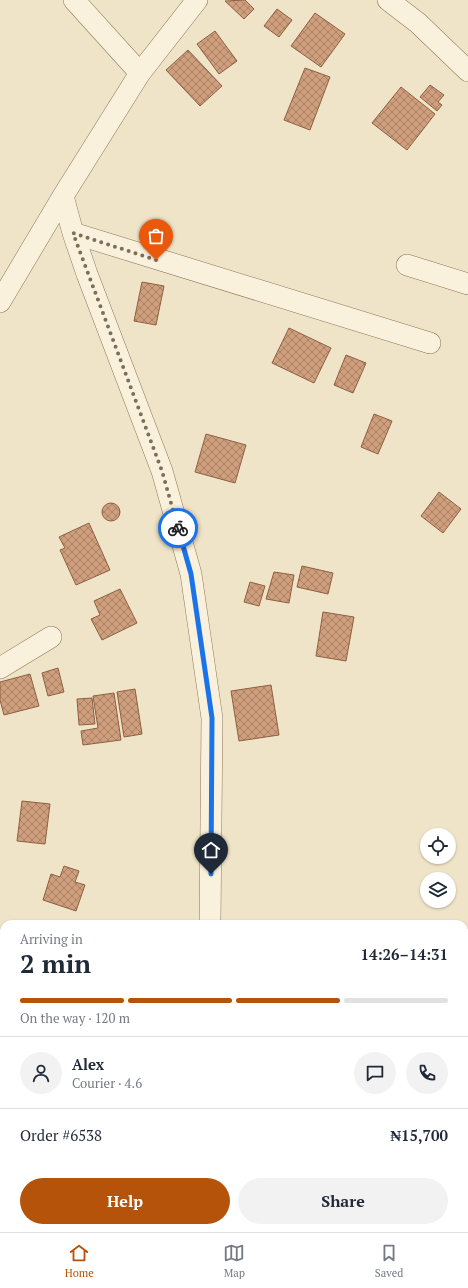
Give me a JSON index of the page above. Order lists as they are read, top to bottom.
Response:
{
  "page": {
    "heading": ["2 min", "Arriving in", "14:26–14:31"],
    "panel": [
      "Alex",
      "Courier · 4.6",
      "Order #6538",
      "₦15,700"
    ],
    "bar": "On the way · 120 m",
    "buttons": ["Help", "Share"],
    "tabs": ["Home", "Map", "Saved"]
  }
}
